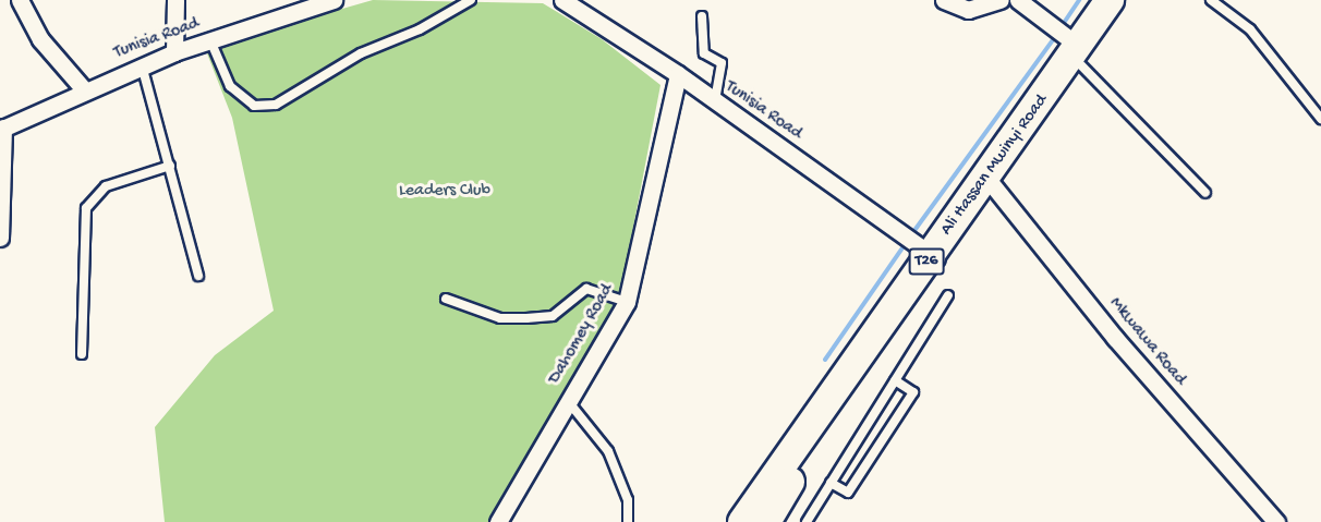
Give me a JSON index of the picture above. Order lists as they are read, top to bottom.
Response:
{
  "streets": {
    "highway": ["Ali Hassan Mwinyi Road", "T26"],
    "street": ["Tunisia Road", "Dahomey Road", "Mkwawa Road"]
  },
  "crossings": [
    ["Tunisia Road", "Ali Hassan Mwinyi Road"],
    ["Tunisia Road", "Dahomey Road"],
    ["Ali Hassan Mwinyi Road", "Mkwawa Road"]
  ],
  "parks": ["Leaders Club"]
}
